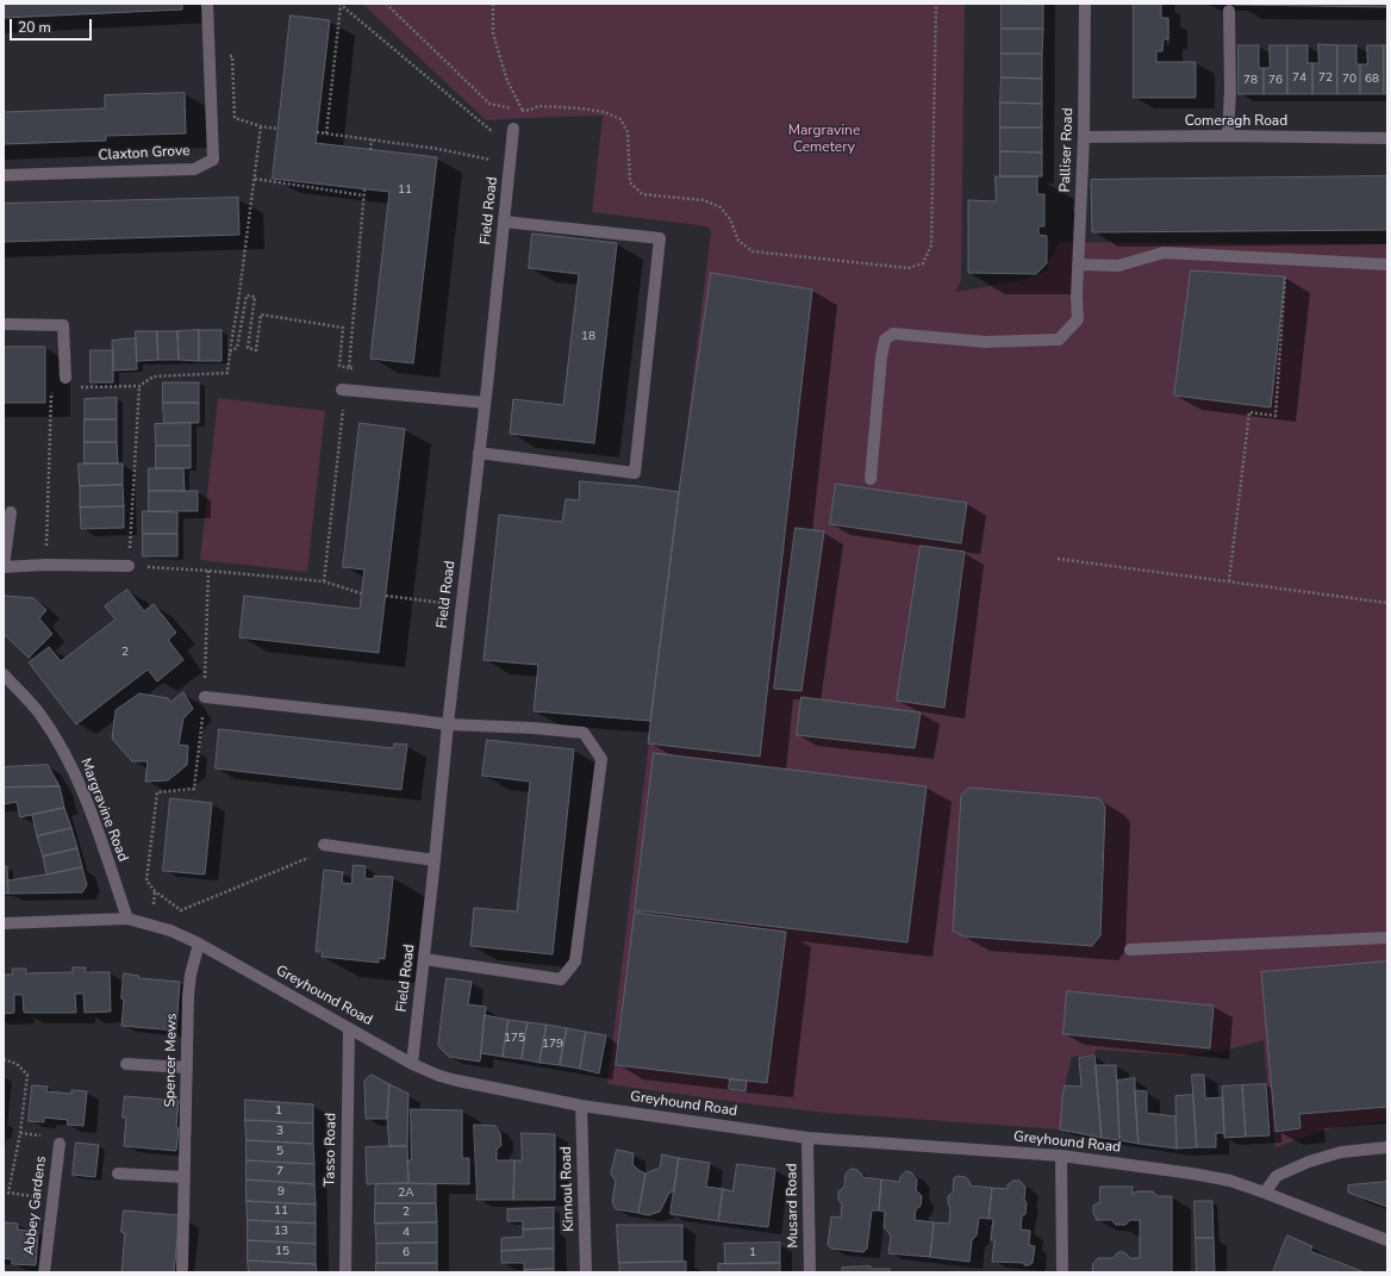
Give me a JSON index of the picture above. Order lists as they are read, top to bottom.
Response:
{
  "streets": {
    "street": [
      "Comeragh Road",
      "Palliser Road",
      "Claxton Grove",
      "Field Road",
      "Margravine Road",
      "Greyhound Road",
      "Spencer Mews",
      "Tasso Road",
      "Kinnoul Road",
      "Abbey Gardens",
      "Musard Road"
    ]
  },
  "crossings": [
    ["Comeragh Road", "Palliser Road"],
    ["Field Road", "Greyhound Road"],
    ["Margravine Road", "Greyhound Road"],
    ["Greyhound Road", "Spencer Mews"],
    ["Greyhound Road", "Tasso Road"],
    ["Greyhound Road", "Kinnoul Road"],
    ["Greyhound Road", "Musard Road"]
  ],
  "parks": ["Margravine Cemetery"],
  "house_numbers": [
    "74",
    "72",
    "70",
    "68",
    "78",
    "76",
    "11",
    "18",
    "2",
    "175",
    "179",
    "1",
    "3",
    "5",
    "7",
    "9",
    "2A",
    "11",
    "2",
    "13",
    "4",
    "15",
    "6",
    "1"
  ],
  "scale_bar": "20 m"
}
